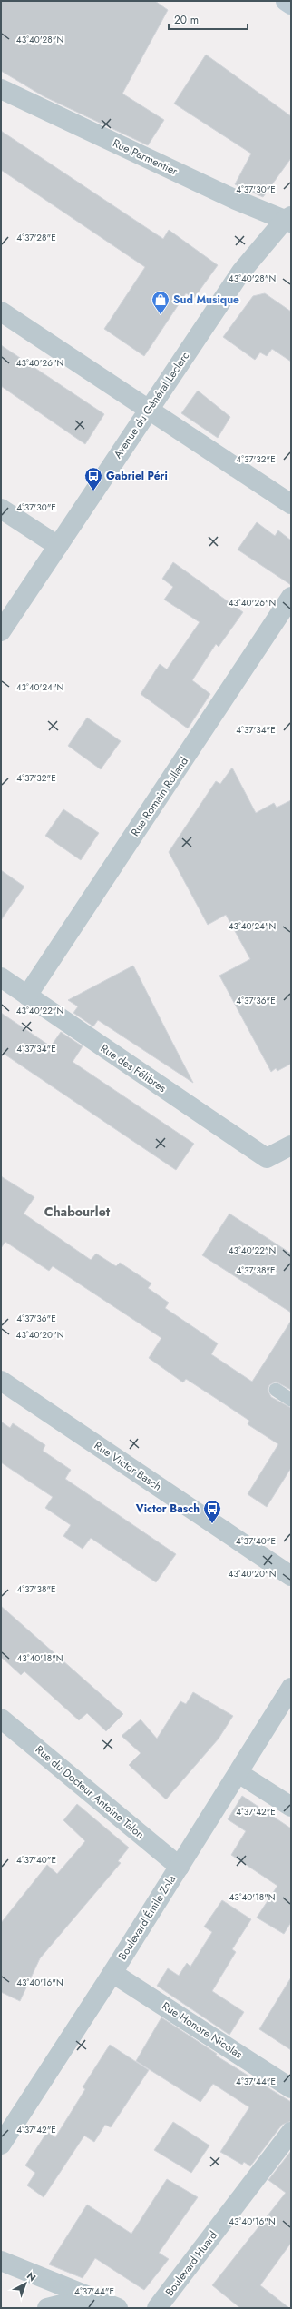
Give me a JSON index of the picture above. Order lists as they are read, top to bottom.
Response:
{
  "streets": {
    "street": [
      "Rue Parmentier",
      "Avenue du Général Leclerc",
      "Rue Romain Rolland",
      "Rue des Félibres",
      "Rue Victor Basch",
      "Rue du Docteur Antoine Talon",
      "Boulevard Émile Zola",
      "Rue Honore Nicolas",
      "Boulevard Huard"
    ]
  },
  "crossings": [
    ["Rue Parmentier", "Avenue du Général Leclerc"],
    ["Rue Romain Rolland", "Rue des Félibres"],
    ["Rue du Docteur Antoine Talon", "Boulevard Émile Zola"],
    ["Boulevard Émile Zola", "Rue Honore Nicolas"]
  ],
  "districts": ["Chabourlet"],
  "places": {
    "shop": ["Sud Musique"],
    "bus stop": ["Gabriel Péri", "Victor Basch"]
  },
  "scale_bar": "20 m",
  "north": "top right",
  "coordinates": [
    "43°40'28\"N",
    "4°37'30\"E",
    "4°37'28\"E",
    "43°40'26\"N",
    "4°37'32\"E",
    "43°40'24\"N",
    "4°37'34\"E",
    "4°37'36\"E",
    "43°40'22\"N",
    "4°37'38\"E",
    "43°40'20\"N",
    "4°37'40\"E",
    "43°40'18\"N",
    "4°37'42\"E",
    "43°40'16\"N",
    "4°37'44\"E"
  ]
}
